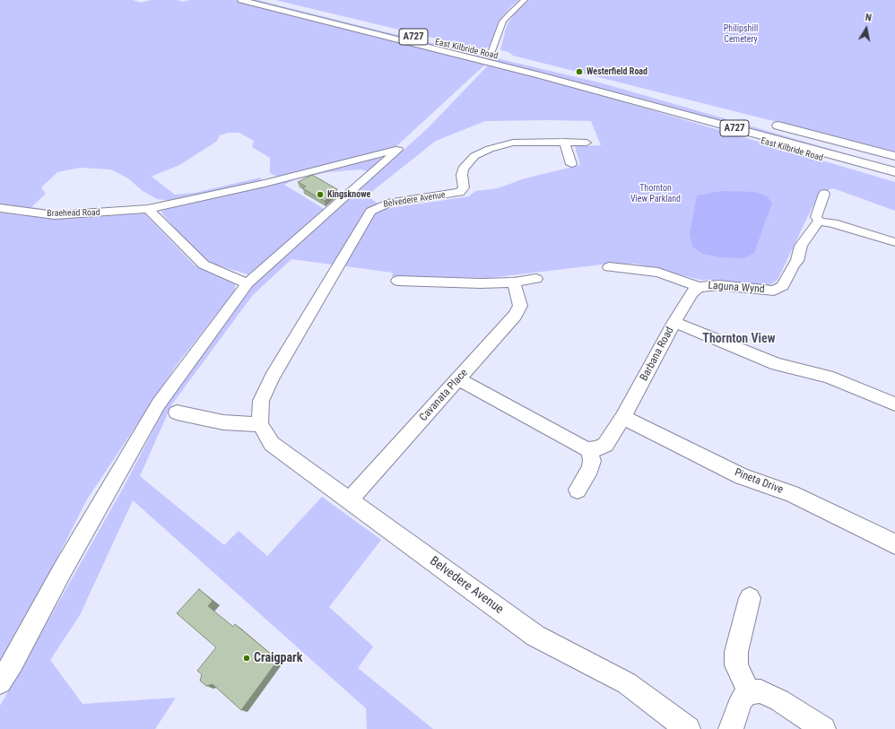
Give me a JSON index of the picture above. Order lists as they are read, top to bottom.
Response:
{
  "streets": {
    "main road": ["A727", "East Kilbride Road"],
    "street": [
      "Belvedere Avenue",
      "Braehead Road",
      "Laguna Wynd",
      "Barbana Road",
      "Cavanata Place",
      "Pineta Drive"
    ]
  },
  "crossings": [
    ["Belvedere Avenue", "Cavanata Place"],
    ["Laguna Wynd", "Barbana Road"],
    ["Barbana Road", "Pineta Drive"]
  ],
  "districts": ["Thornton View"],
  "parks": ["Philipshill Cemetery", "Thornton View Parkland"],
  "places": ["Westerfield Road", "Kingsknowe", "Craigpark"],
  "north": "top"
}
